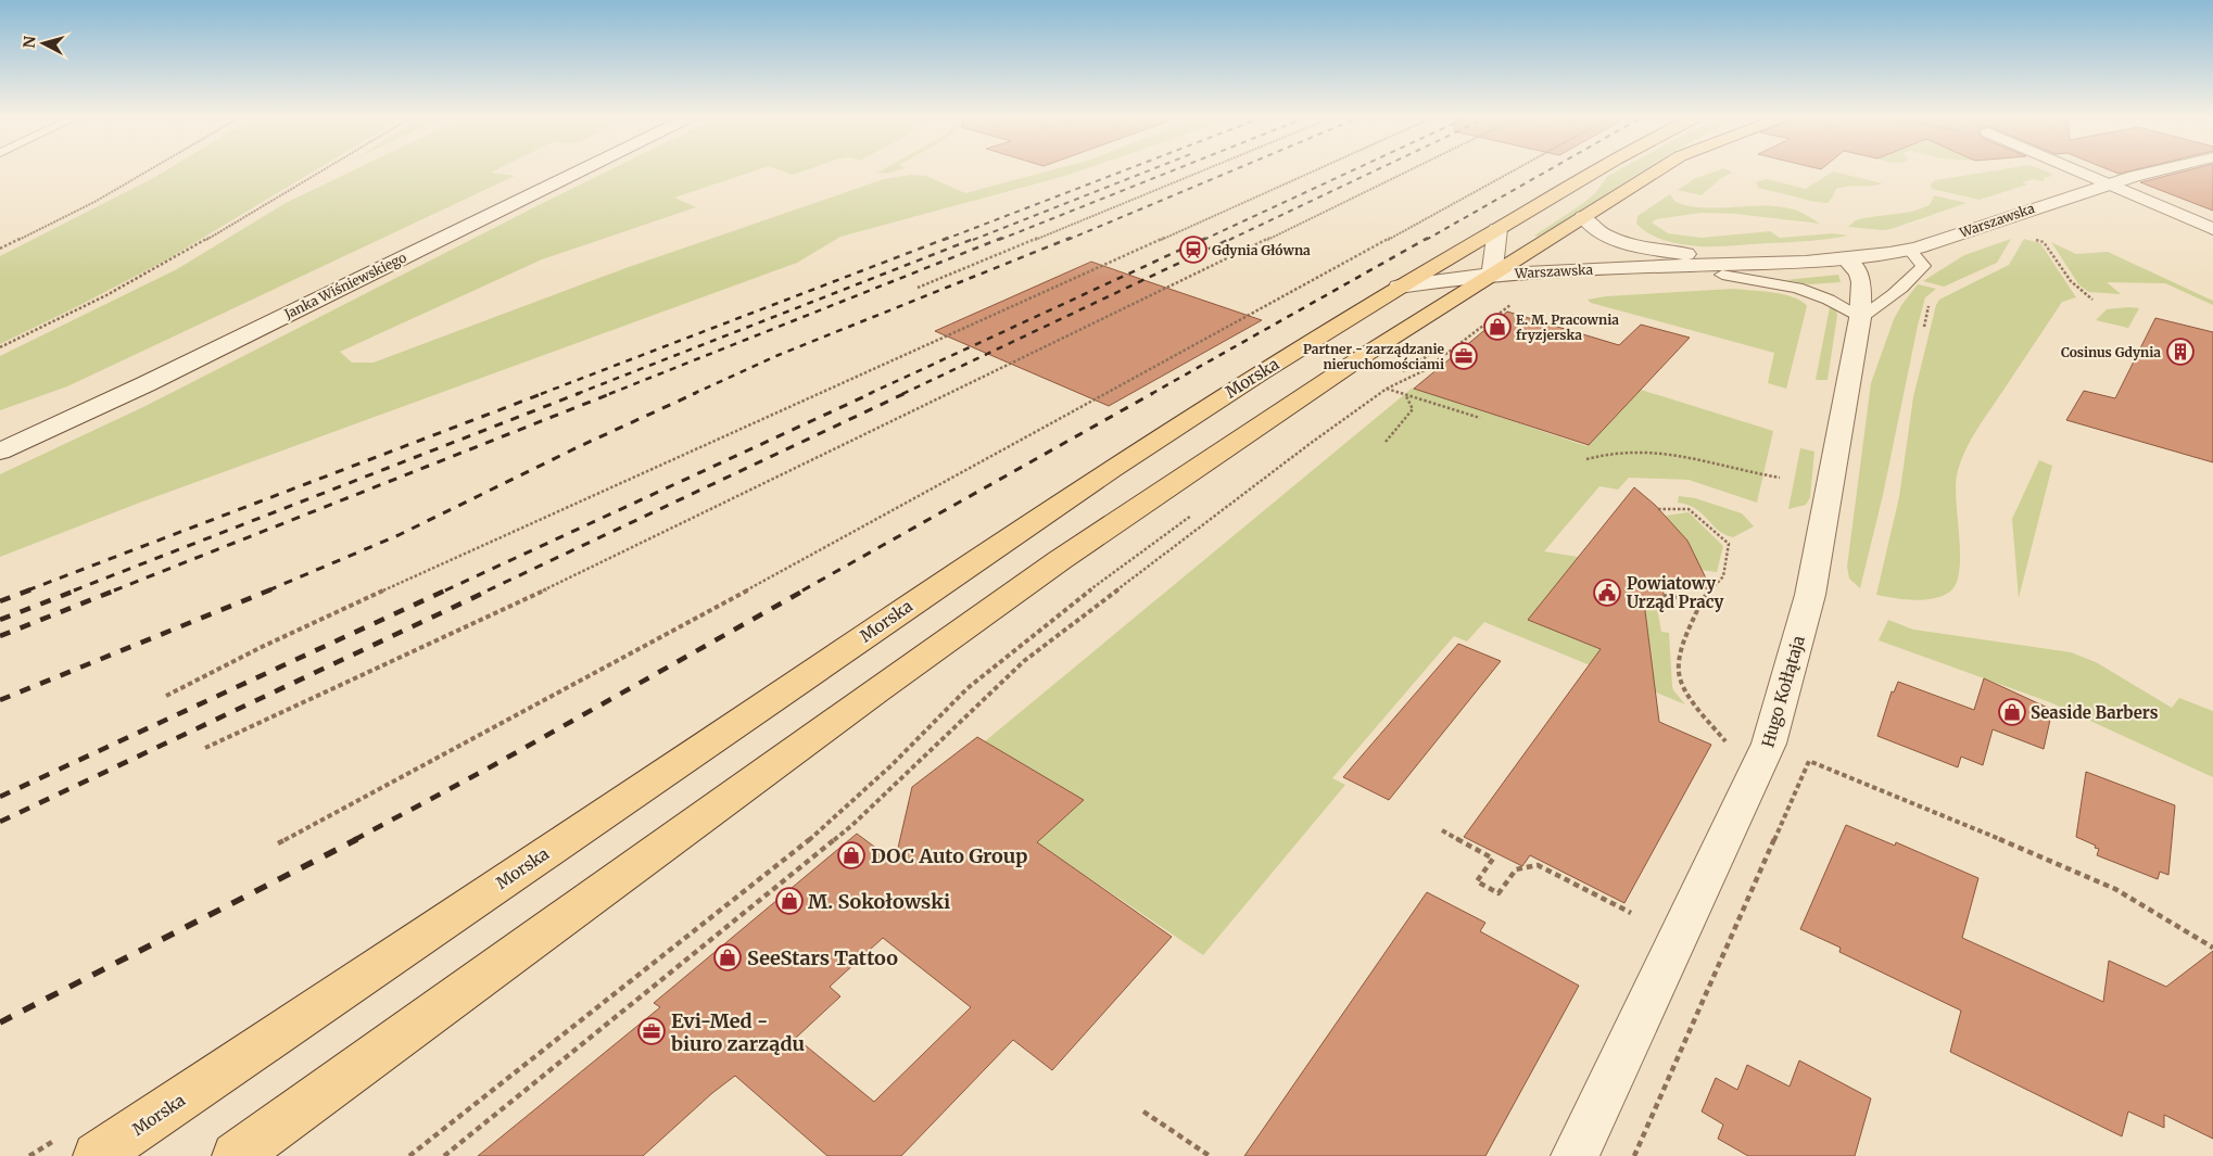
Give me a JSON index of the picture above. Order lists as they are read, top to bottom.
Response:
{
  "streets": {
    "main road": ["Morska"],
    "street": ["Warszawska", "Janka Wiśniewskiego", "Hugo Kołłątaja"]
  },
  "crossings": [
    ["Warszawska", "Morska"],
    ["Warszawska", "Hugo Kołłątaja"]
  ],
  "places": {
    "station": ["Gdynia Główna"],
    "shop": [
      "E. M. Pracownia fryzjerska",
      "Seaside Barbers",
      "DOC Auto Group",
      "M. Sokołowski",
      "SeeStars Tattoo"
    ],
    "building": ["Cosinus Gdynia"],
    "office": ["Partner - zarządzanie nieruchomościami", "Evi-Med - biuro zarządu"],
    "public building": ["Powiatowy Urząd Pracy"]
  },
  "north": "left"
}
